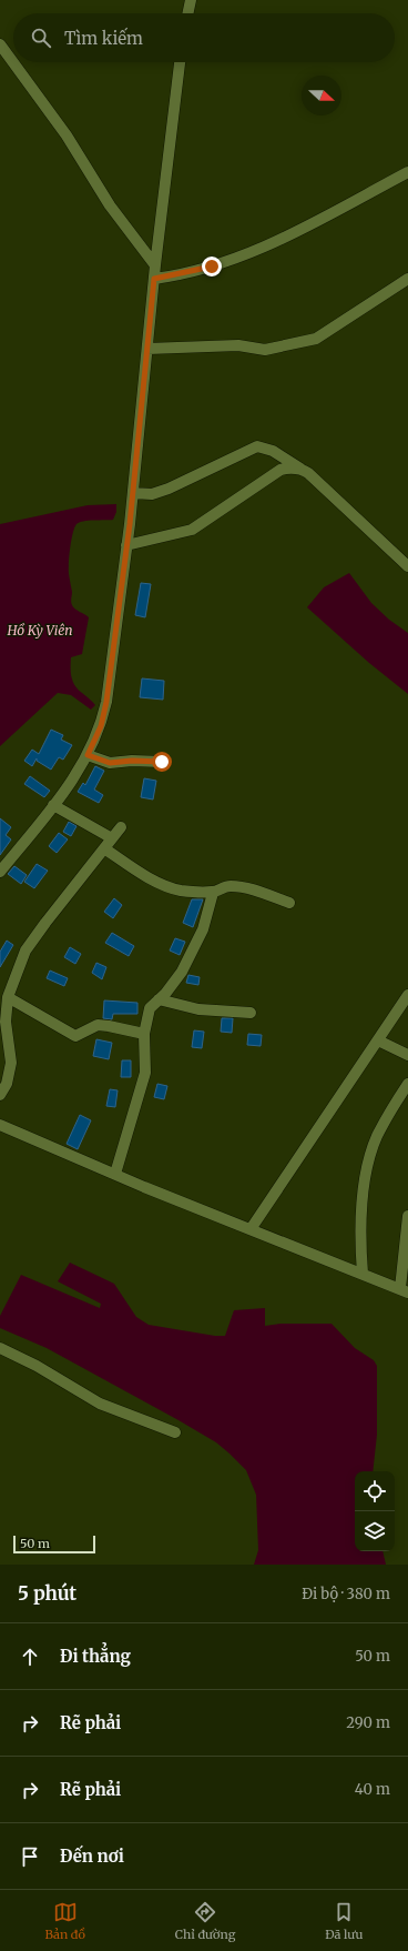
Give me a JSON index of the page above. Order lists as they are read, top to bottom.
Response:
{
  "water": ["Hồ Kỳ Viên"],
  "scale_bar": "50 m",
  "north": "right",
  "page": {
    "search": "Tìm kiếm",
    "scale": "50 m",
    "heading": ["5 phút", "Đi bộ · 380 m"],
    "list": [
      ["Đi thẳng", "50 m"],
      ["Rẽ phải", "290 m"],
      ["Rẽ phải", "40 m"],
      "Đến nơi"
    ],
    "nav": ["Bản đồ", "Chỉ đường", "Đã lưu"]
  }
}
